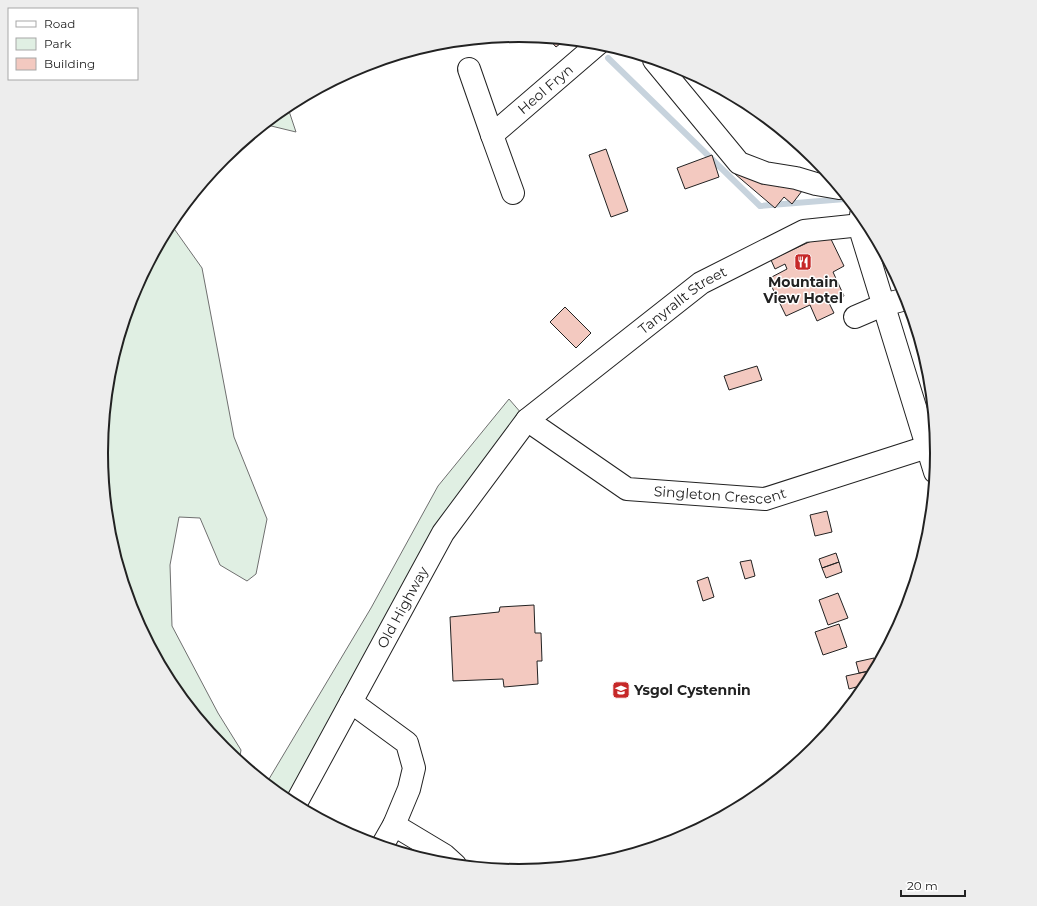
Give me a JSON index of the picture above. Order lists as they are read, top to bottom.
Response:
{
  "streets": {
    "street": [
      "Heol Fryn",
      "Tanyrallt Street",
      "Singleton Crescent",
      "Old Highway"
    ]
  },
  "crossings": [
    ["Tanyrallt Street", "Singleton Crescent"],
    ["Tanyrallt Street", "Old Highway"],
    ["Singleton Crescent", "Old Highway"]
  ],
  "places": {
    "restaurant": ["Mountain View Hotel"],
    "school or university": ["Ysgol Cystennin"]
  },
  "legend": ["Road", "Park", "Building"],
  "scale_bar": "20 m"
}
